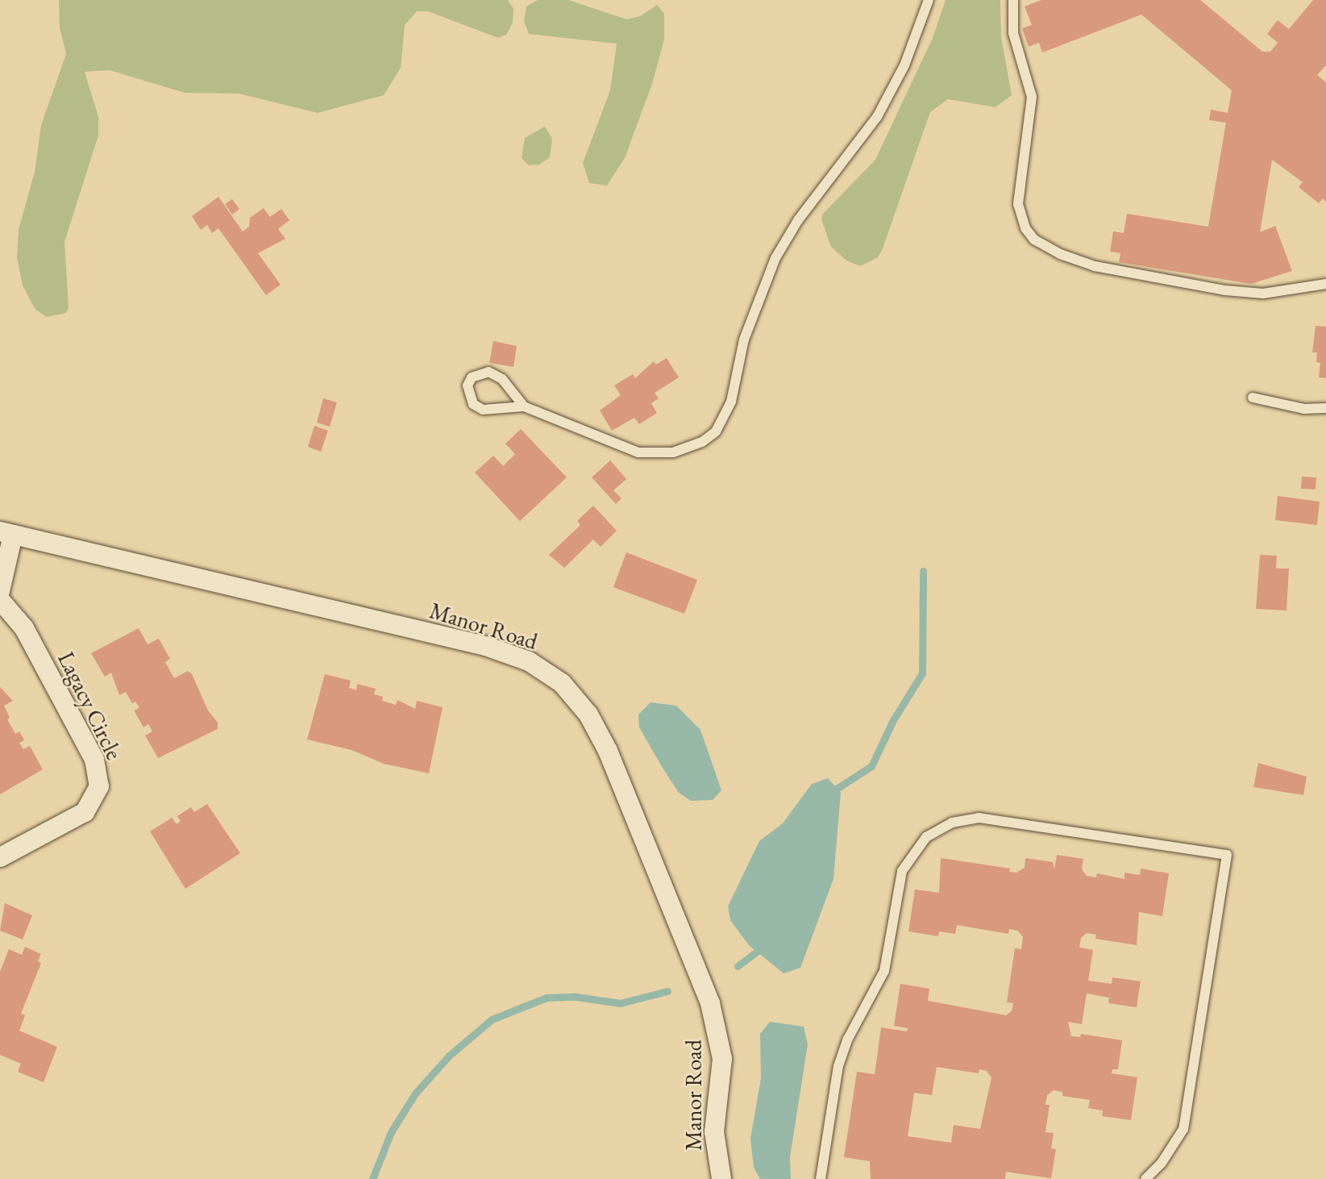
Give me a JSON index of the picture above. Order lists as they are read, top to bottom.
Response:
{
  "streets": {
    "street": ["Manor Road", "Lagacy Circle"]
  }
}
